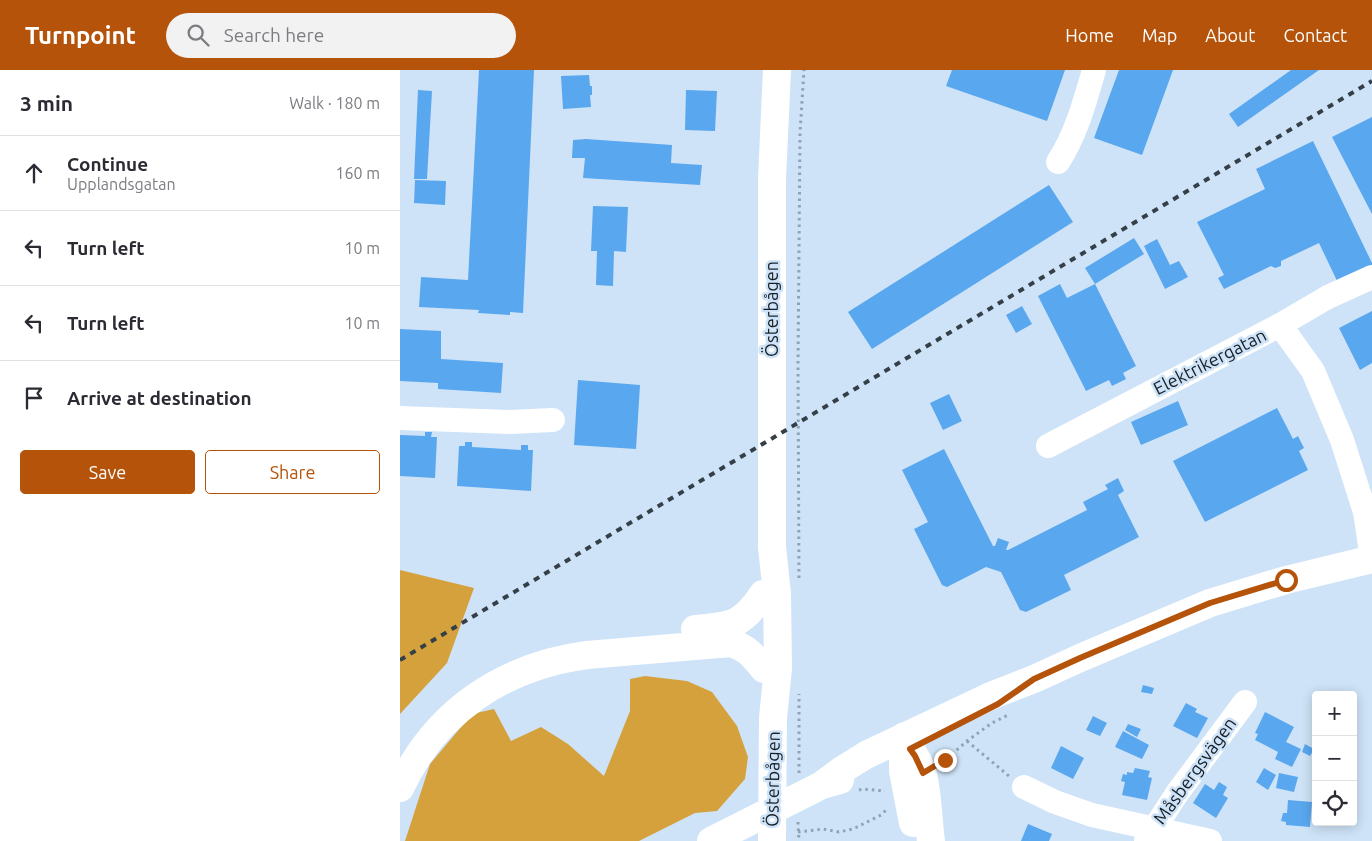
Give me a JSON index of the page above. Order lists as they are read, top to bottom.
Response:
{
  "streets": {
    "main road": ["Österbågen"],
    "street": ["Elektrikergatan", "Måsbergsvägen"]
  },
  "page": {
    "header": "Turnpoint",
    "search": "Search here",
    "nav": [
      "Home",
      "Map",
      "About",
      "Contact"
    ],
    "heading": ["3 min", "Walk · 180 m"],
    "list": [
      ["Continue", "Upplandsgatan", "160 m"],
      ["Turn left", "10 m"],
      ["Turn left", "10 m"],
      "Arrive at destination"
    ],
    "buttons": ["Save", "Share"],
    "map_buttons": ["+", "−"]
  }
}
